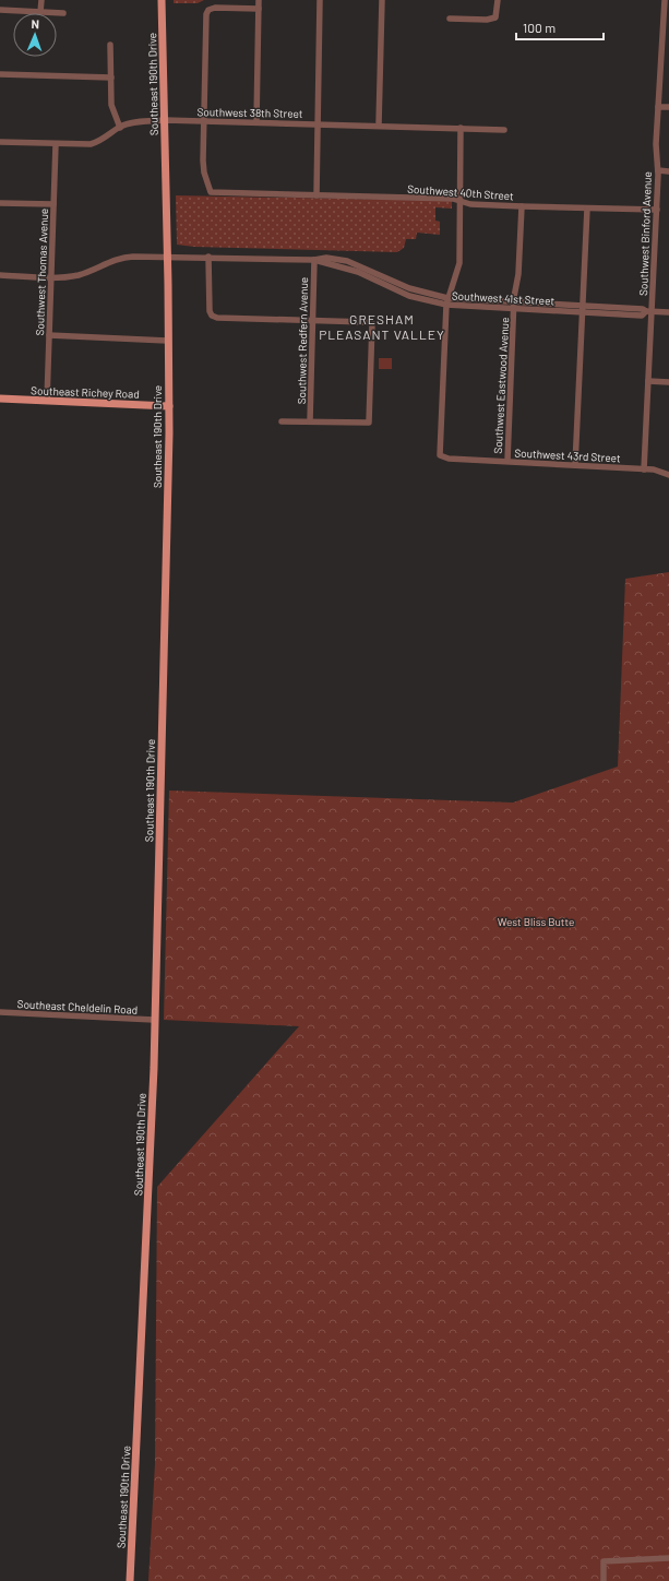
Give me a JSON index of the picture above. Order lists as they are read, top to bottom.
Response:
{
  "streets": {
    "main road": ["Southeast 190th Drive", "Southeast Richey Road"],
    "street": [
      "Southwest 38th Street",
      "Southwest 40th Street",
      "Southwest Binford Avenue",
      "Southwest Thomas Avenue",
      "Southwest 41st Street",
      "Southwest Redfern Avenue",
      "Southwest Eastwood Avenue",
      "Southwest 43rd Street",
      "Southeast Cheldelin Road"
    ]
  },
  "crossings": [
    ["Southeast 190th Drive", "Southwest 38th Street"],
    ["Southeast 190th Drive", "Southwest 41st Street"],
    ["Southeast 190th Drive", "Southeast Richey Road"],
    ["Southeast 190th Drive", "Southeast Cheldelin Road"],
    ["Southwest 38th Street", "Southwest 40th Street"],
    ["Southwest 38th Street", "Southwest Thomas Avenue"],
    ["Southwest 40th Street", "Southwest Binford Avenue"],
    ["Southwest 40th Street", "Southwest Eastwood Avenue"],
    ["Southwest Binford Avenue", "Southwest 41st Street"],
    ["Southwest Binford Avenue", "Southwest 43rd Street"],
    ["Southwest Thomas Avenue", "Southwest 41st Street"],
    ["Southwest Thomas Avenue", "Southeast Richey Road"],
    ["Southwest 41st Street", "Southwest Redfern Avenue"],
    ["Southwest 41st Street", "Southwest Eastwood Avenue"],
    ["Southwest 41st Street", "Southwest 43rd Street"],
    ["Southwest Eastwood Avenue", "Southwest 43rd Street"]
  ],
  "districts": ["GRESHAM PLEASANT VALLEY"],
  "parks": ["West Bliss Butte"],
  "scale_bar": "100 m",
  "north": "top"
}
